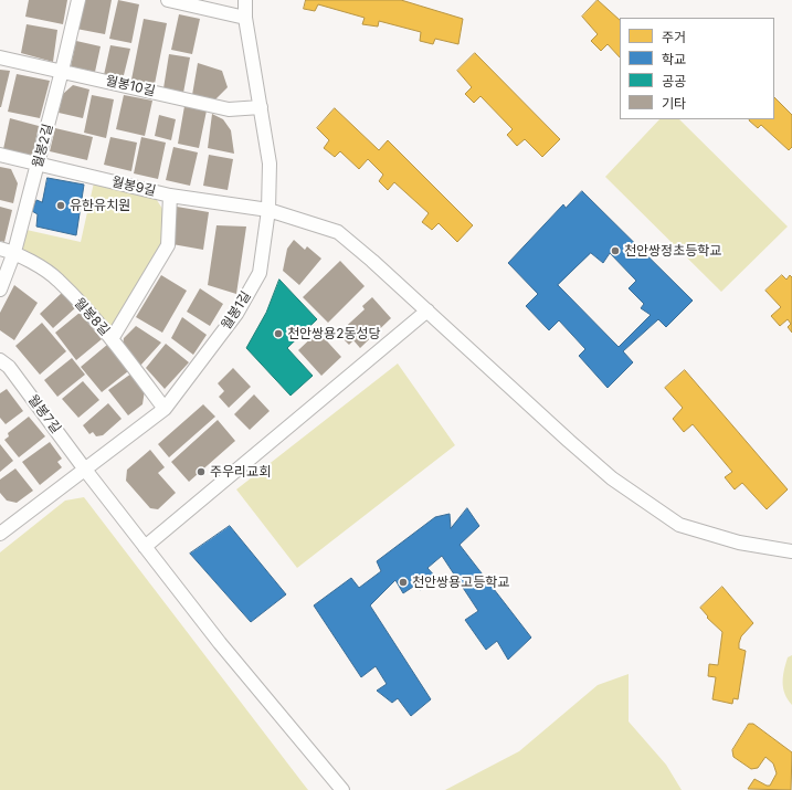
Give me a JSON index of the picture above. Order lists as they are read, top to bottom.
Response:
{
  "streets": {
    "street": [
      "월봉10길",
      "월봉2길",
      "월봉9길",
      "월봉1길",
      "월봉8길",
      "월봉7길"
    ]
  },
  "crossings": [
    ["월봉10길", "월봉2길"],
    ["월봉10길", "월봉1길"],
    ["월봉2길", "월봉9길"],
    ["월봉2길", "월봉8길"],
    ["월봉9길", "월봉1길"],
    ["월봉1길", "월봉8길"],
    ["월봉1길", "월봉7길"]
  ],
  "places": [
    "유한유치원",
    "천안쌍정초등학교",
    "천안쌍용2동성당",
    "주우리교회",
    "천안쌍용고등학교"
  ],
  "legend": [
    "주거",
    "학교",
    "공공",
    "기타"
  ]
}
